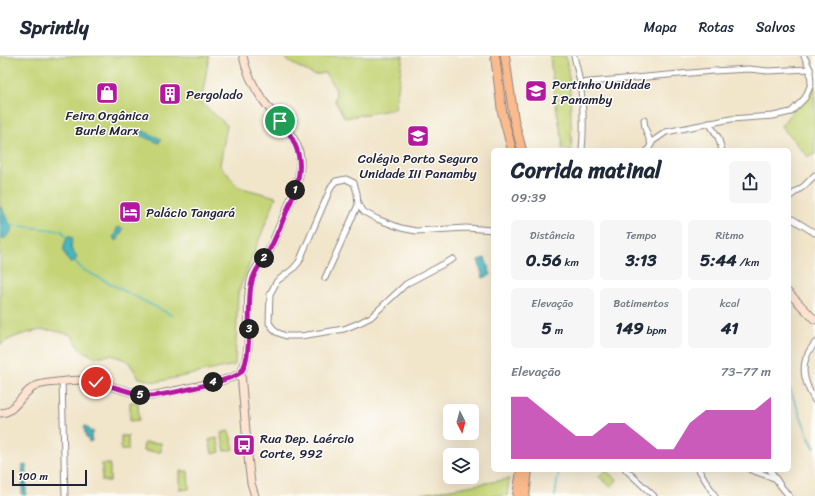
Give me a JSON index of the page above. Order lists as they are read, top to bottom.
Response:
{
  "places": {
    "school or university": ["Portinho Unidade I Panamby", "Colégio Porto Seguro Unidade III Panamby"],
    "shop": ["Feira Orgânica Burle Marx"],
    "building": ["Pergolado"],
    "hotel": ["Palácio Tangará"],
    "bus stop": ["Rua Dep. Laércio Corte, 992"]
  },
  "scale_bar": "100 m",
  "north": "bottom",
  "page": {
    "header": "Sprintly",
    "nav": ["Mapa", "Rotas", "Salvos"],
    "heading": ["Corrida matinal", "09:39"],
    "pins": [
      "1",
      "2",
      "3",
      "4",
      "5"
    ],
    "stats": [
      ["Distância", "0.56 km"],
      ["Tempo", "3:13"],
      ["Ritmo", "5:44 /km"],
      ["Elevação", "5 m"],
      ["Batimentos", "149 bpm"],
      ["kcal", "41"]
    ],
    "chart": ["Elevação", "73–77 m"],
    "scale": "100 m"
  }
}
